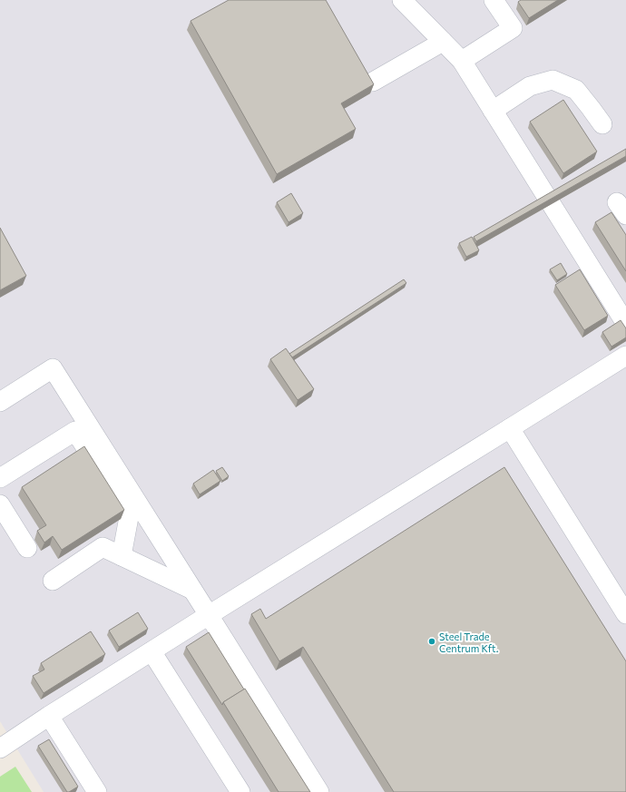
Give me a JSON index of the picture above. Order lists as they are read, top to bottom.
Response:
{
  "places": ["Steel Trade Centrum Kft."]
}
